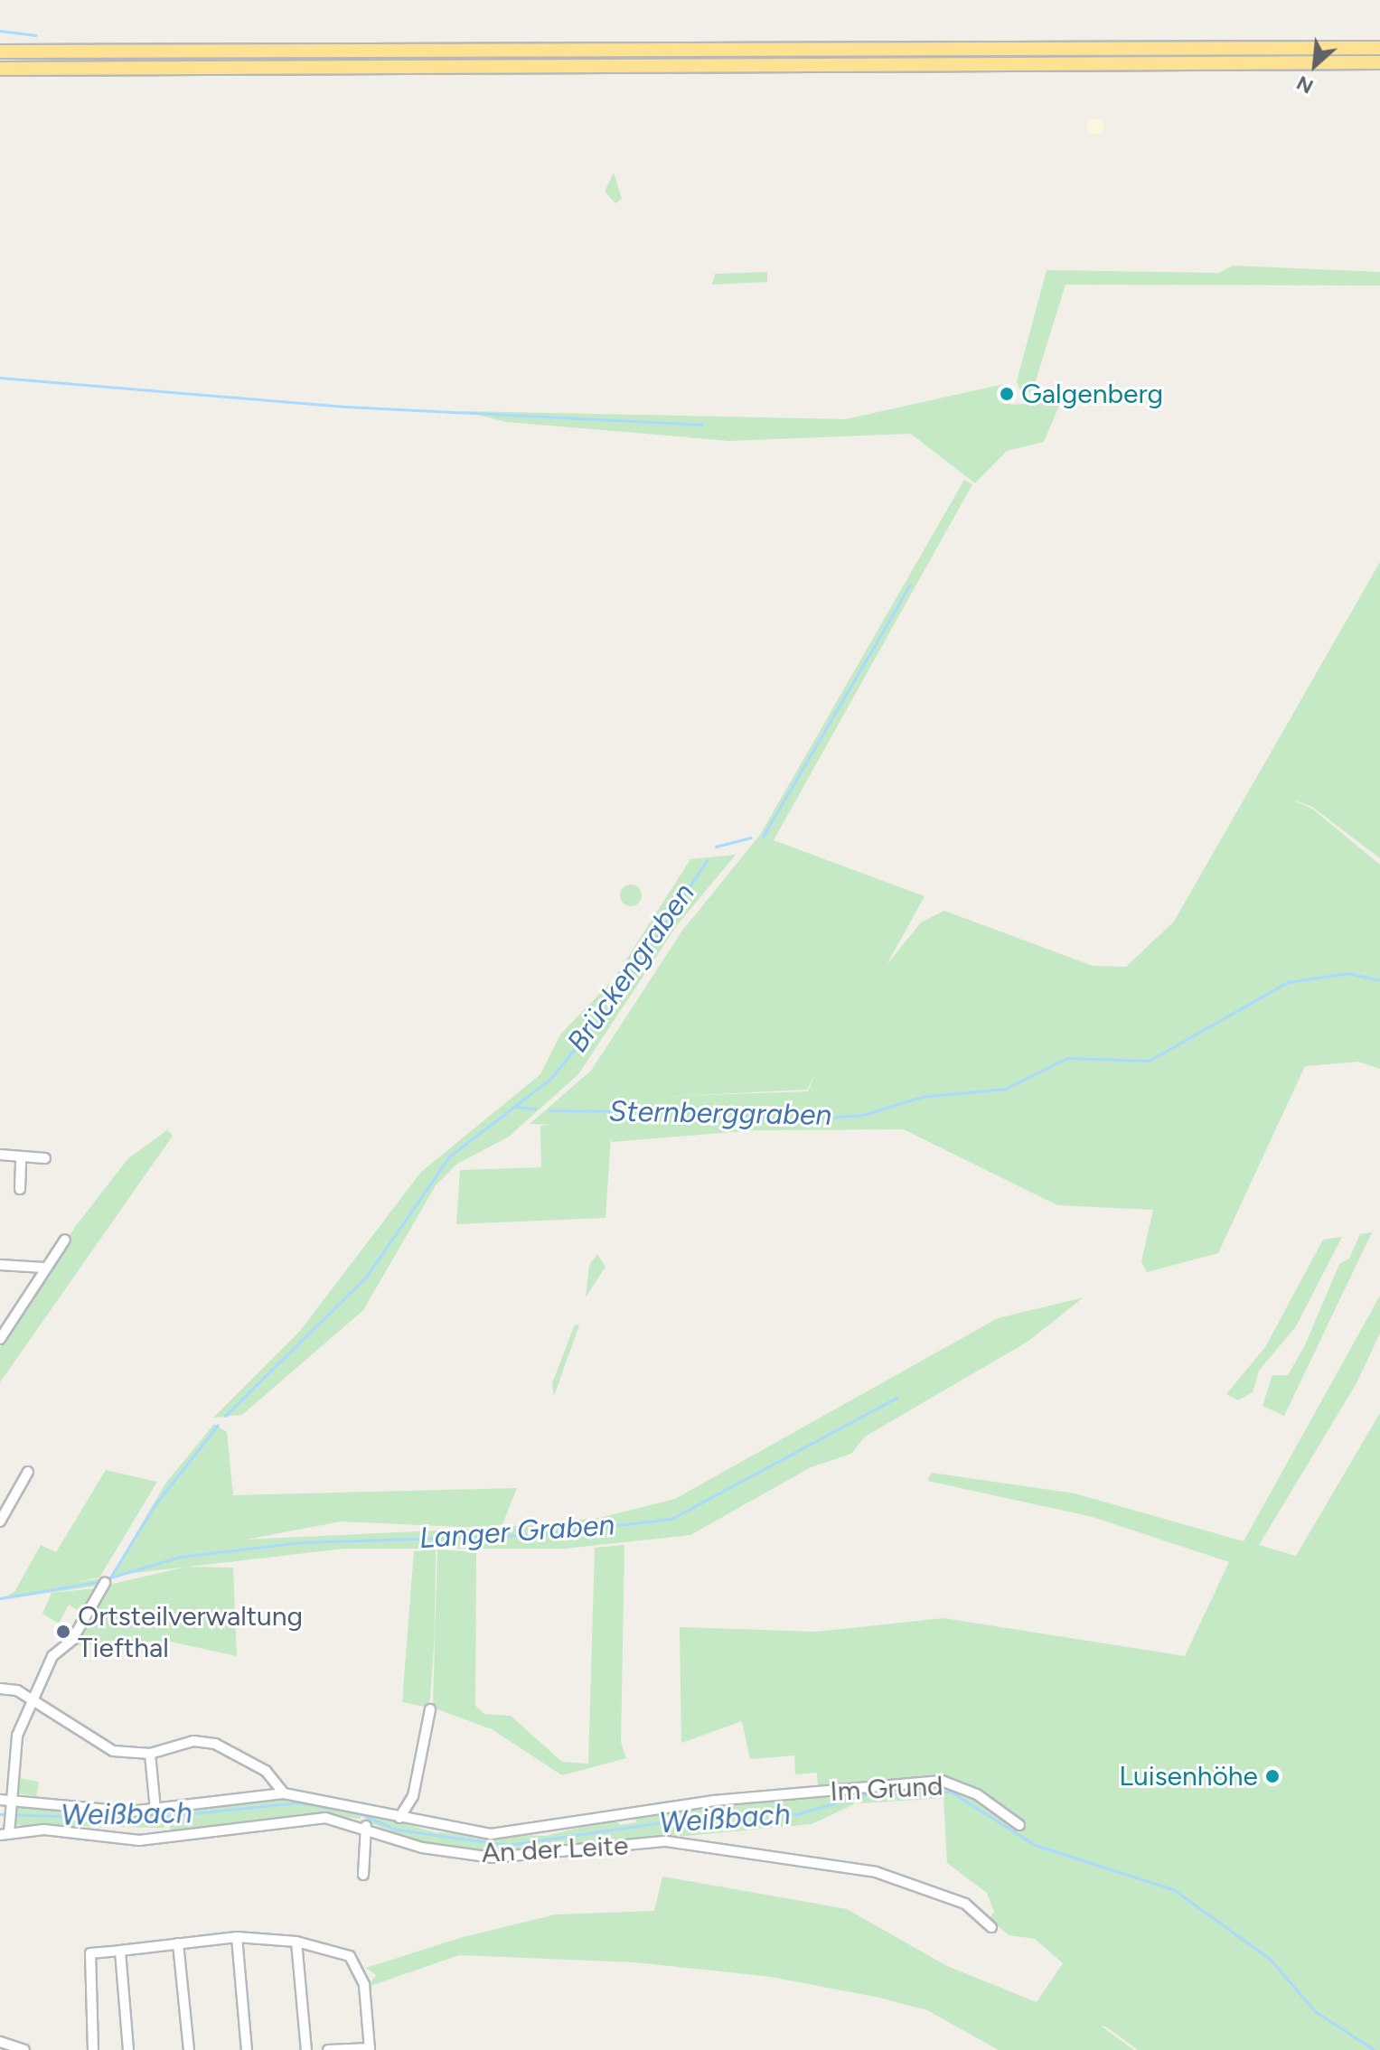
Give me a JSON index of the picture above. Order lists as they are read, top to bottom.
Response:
{
  "streets": {
    "street": ["Im Grund", "An der Leite"]
  },
  "water": [
    "Brückengraben",
    "Sternberggraben",
    "Langer Graben",
    "Weißbach"
  ],
  "places": ["Galgenberg", "Ortsteilverwaltung Tiefthal", "Luisenhöhe"],
  "north": "bottom left"
}
